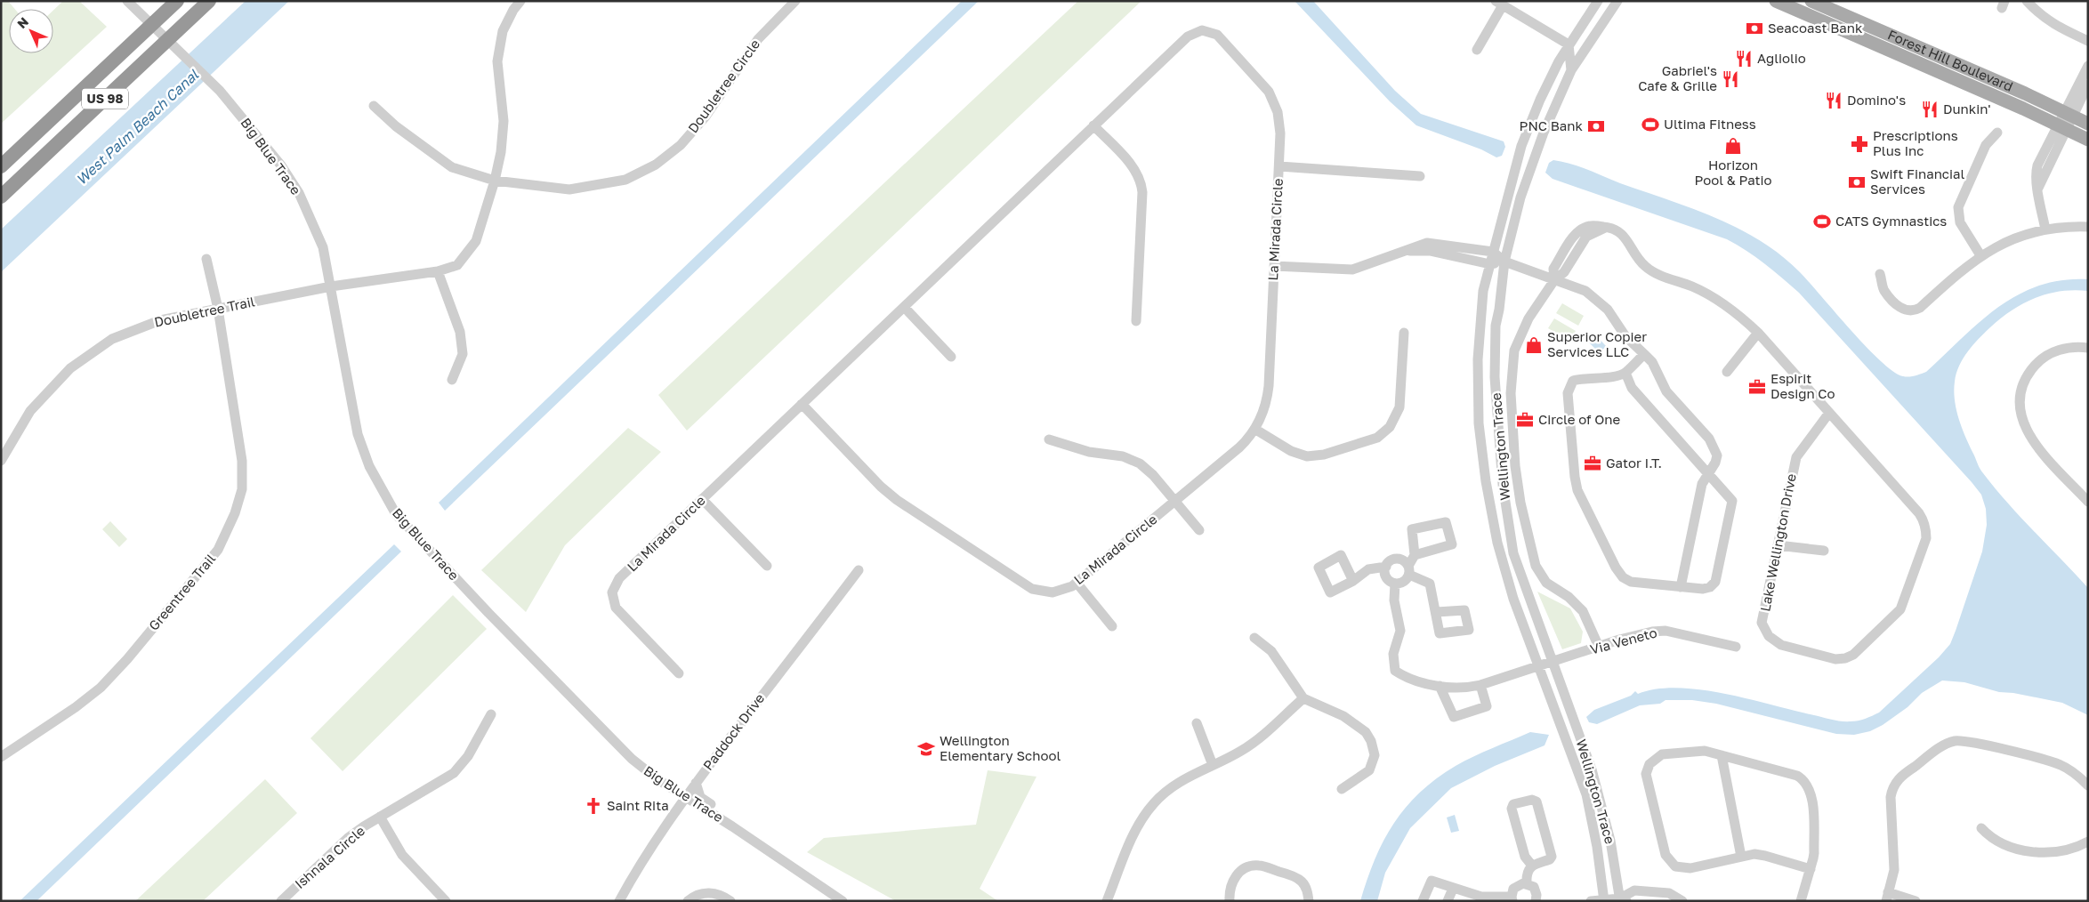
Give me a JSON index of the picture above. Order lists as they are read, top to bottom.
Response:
{
  "streets": {
    "highway": ["US 98"],
    "main road": ["Forest Hill Boulevard"],
    "street": [
      "Doubletree Circle",
      "Big Blue Trace",
      "La Mirada Circle",
      "Doubletree Trail",
      "Wellington Trace",
      "Lake Wellington Drive",
      "Greentree Trail",
      "Via Veneto",
      "Paddock Drive",
      "Ishnala Circle"
    ]
  },
  "crossings": [
    ["US 98", "Big Blue Trace"],
    ["Big Blue Trace", "Doubletree Trail"],
    ["Big Blue Trace", "Paddock Drive"],
    ["Doubletree Trail", "Greentree Trail"],
    ["Wellington Trace", "Via Veneto"]
  ],
  "water": ["West Palm Beach Canal"],
  "places": {
    "bank": ["Seacoast Bank", "PNC Bank", "Swift Financial Services"],
    "restaurant": [
      "Agliolio",
      "Gabriel's Cafe & Grille",
      "Domino's",
      "Dunkin'"
    ],
    "sports": ["Ultima Fitness", "CATS Gymnastics"],
    "pharmacy": ["Prescriptions Plus Inc"],
    "shop": ["Horizon Pool & Patio", "Superior Copier Services LLC"],
    "office": ["Espirit Design Co", "Circle of One", "Gator I.T."],
    "school or university": ["Wellington Elementary School"],
    "church": ["Saint Rita"]
  },
  "north": "top left"
}
